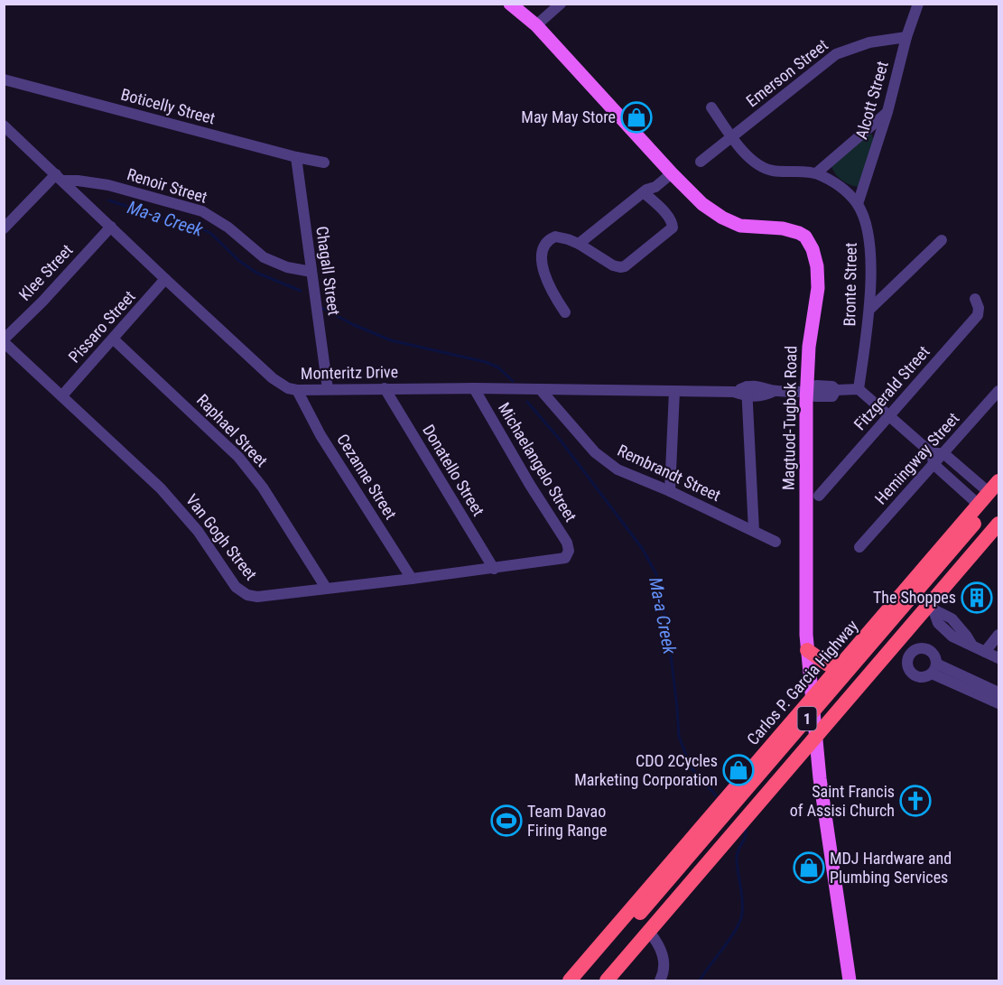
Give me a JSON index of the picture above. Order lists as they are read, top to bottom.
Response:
{
  "streets": {
    "highway": ["Carlos P. Garcia Highway", "1"],
    "main road": ["Magtuod-Tugbok Road"],
    "street": [
      "Emerson Street",
      "Alcott Street",
      "Boticelly Street",
      "Renoir Street",
      "Chagall Street",
      "Klee Street",
      "Bronte Street",
      "Pissaro Street",
      "Monteritz Drive",
      "Fitzgerald Street",
      "Raphael Street",
      "Hemingway Street",
      "Michaelangelo Street",
      "Donatello Street",
      "Rembrandt Street",
      "Cezanne Street",
      "Van Gogh Street"
    ]
  },
  "crossings": [
    ["Emerson Street", "Alcott Street"],
    ["Emerson Street", "Bronte Street"],
    ["Alcott Street", "Bronte Street"],
    ["Boticelly Street", "Chagall Street"],
    ["Renoir Street", "Chagall Street"],
    ["Renoir Street", "Monteritz Drive"],
    ["Chagall Street", "Monteritz Drive"],
    ["Klee Street", "Monteritz Drive"],
    ["Klee Street", "Van Gogh Street"],
    ["Bronte Street", "Monteritz Drive"],
    ["Pissaro Street", "Monteritz Drive"],
    ["Pissaro Street", "Raphael Street"],
    ["Pissaro Street", "Van Gogh Street"],
    ["Monteritz Drive", "Magtuod-Tugbok Road"],
    ["Monteritz Drive", "Michaelangelo Street"],
    ["Monteritz Drive", "Donatello Street"],
    ["Monteritz Drive", "Rembrandt Street"],
    ["Monteritz Drive", "Cezanne Street"],
    ["Magtuod-Tugbok Road", "Carlos P. Garcia Highway"],
    ["Raphael Street", "Van Gogh Street"],
    ["Michaelangelo Street", "Van Gogh Street"],
    ["Donatello Street", "Van Gogh Street"],
    ["Cezanne Street", "Van Gogh Street"]
  ],
  "water": ["Ma-a Creek"],
  "places": {
    "shop": ["May May Store", "CDO 2Cycles Marketing Corporation", "MDJ Hardware and Plumbing Services"],
    "building": ["The Shoppes"],
    "church": ["Saint Francis of Assisi Church"],
    "sports": ["Team Davao Firing Range"]
  }
}
